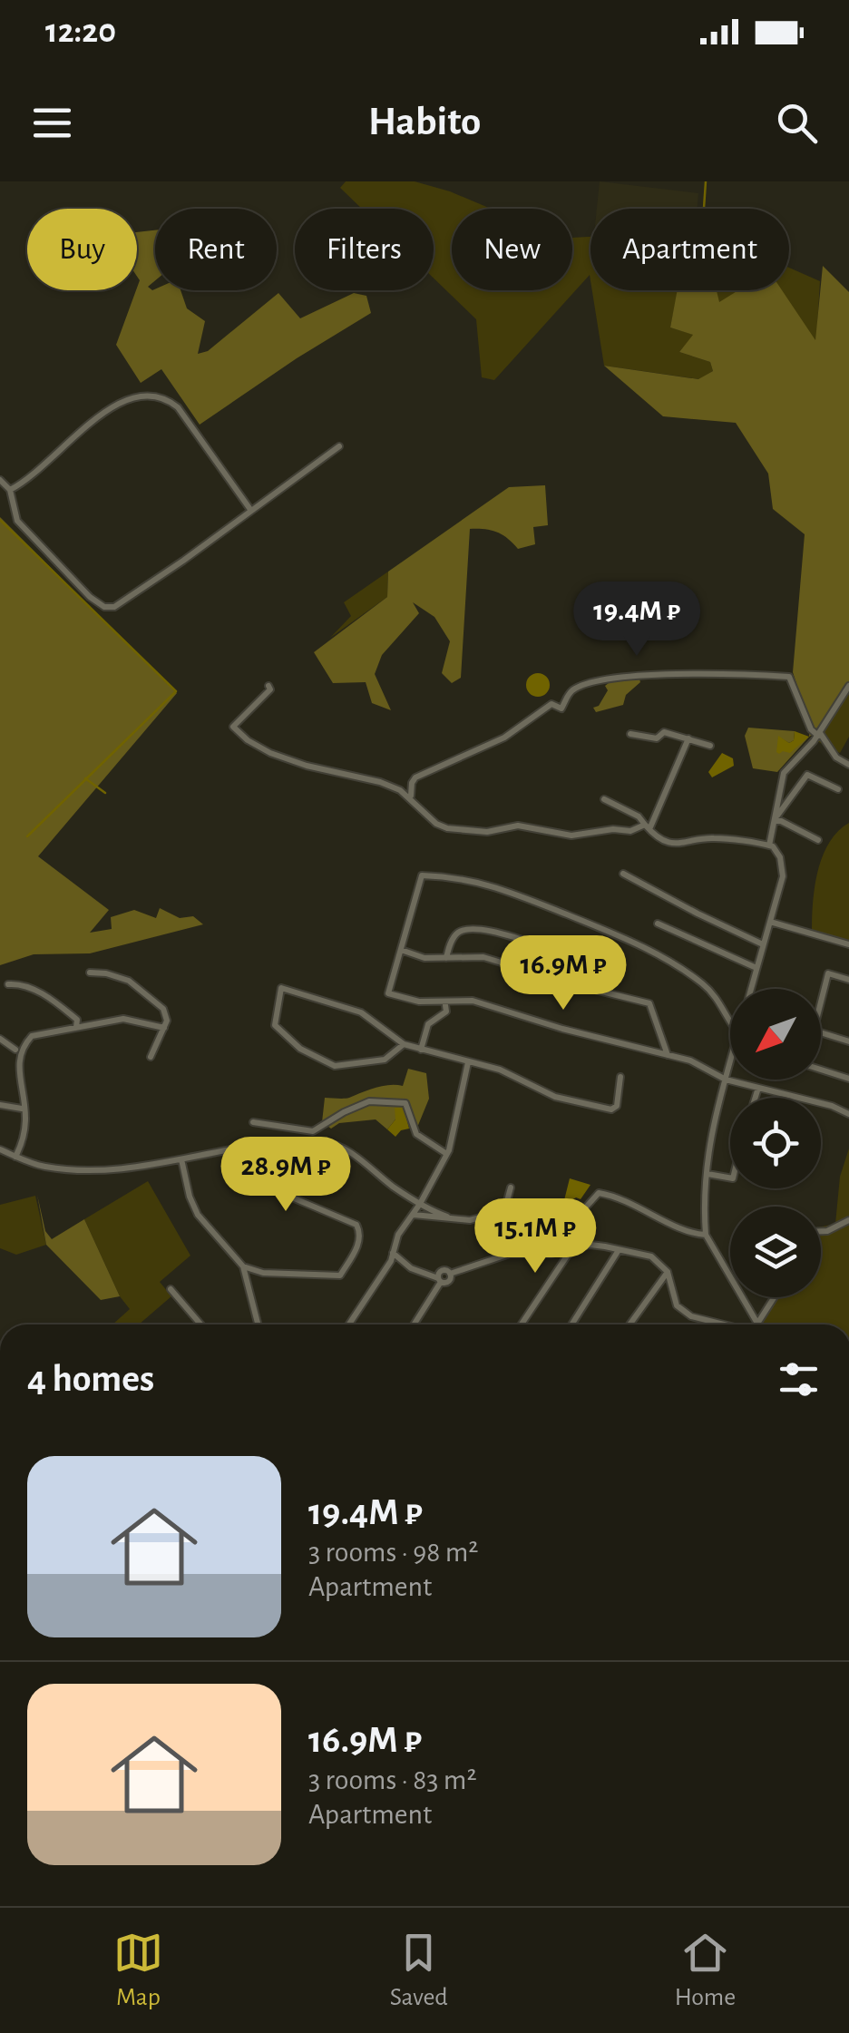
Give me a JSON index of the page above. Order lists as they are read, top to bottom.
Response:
{
  "north": "bottom left",
  "page": {
    "status": "12:20",
    "header": "Habito",
    "chip": [
      "Buy",
      "Rent",
      "Filters",
      "New",
      "Apartment"
    ],
    "price": [
      "19.4M ₽",
      "16.9M ₽",
      "28.9M ₽",
      "15.1M ₽"
    ],
    "heading": "4 homes",
    "list": [
      {
        "name": "19.4M ₽",
        "note": "3 rooms · 98 m² · Apartment"
      },
      {
        "name": "16.9M ₽",
        "note": "3 rooms · 83 m² · Apartment"
      }
    ],
    "tabs": ["Map", "Saved", "Home"]
  }
}
